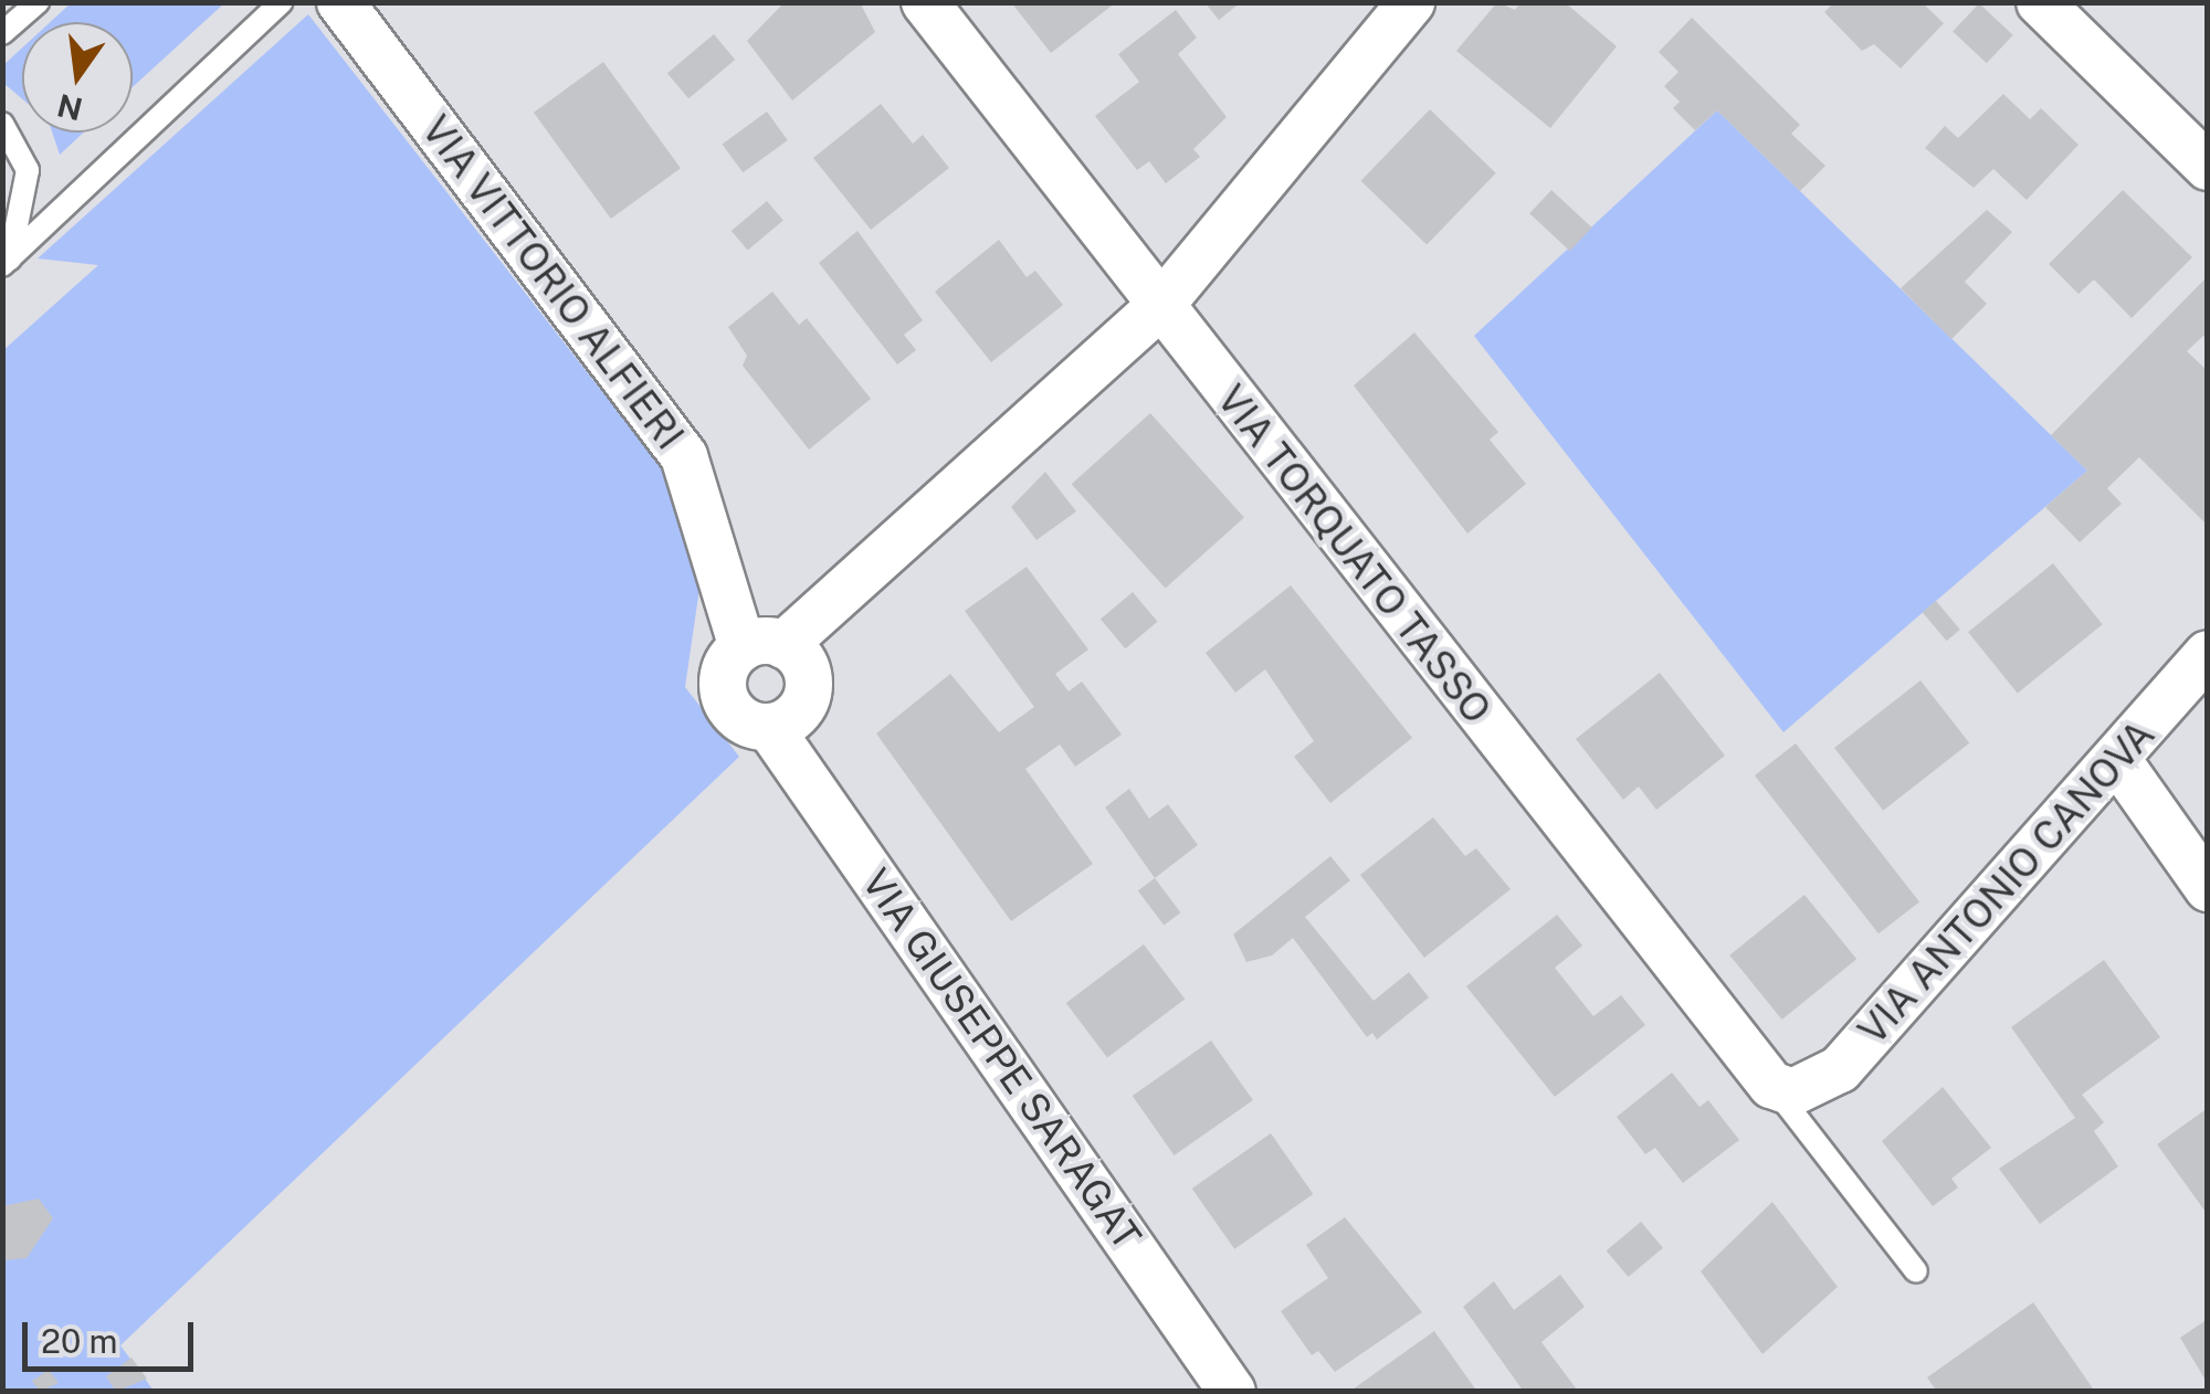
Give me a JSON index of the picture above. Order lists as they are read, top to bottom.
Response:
{
  "streets": {
    "street": [
      "VIA VITTORIO ALFIERI",
      "VIA TORQUATO TASSO",
      "VIA ANTONIO CANOVA",
      "VIA GIUSEPPE SARAGAT"
    ]
  },
  "crossings": [
    ["VIA VITTORIO ALFIERI", "VIA GIUSEPPE SARAGAT"],
    ["VIA TORQUATO TASSO", "VIA ANTONIO CANOVA"]
  ],
  "scale_bar": "20 m",
  "north": "bottom"
}
